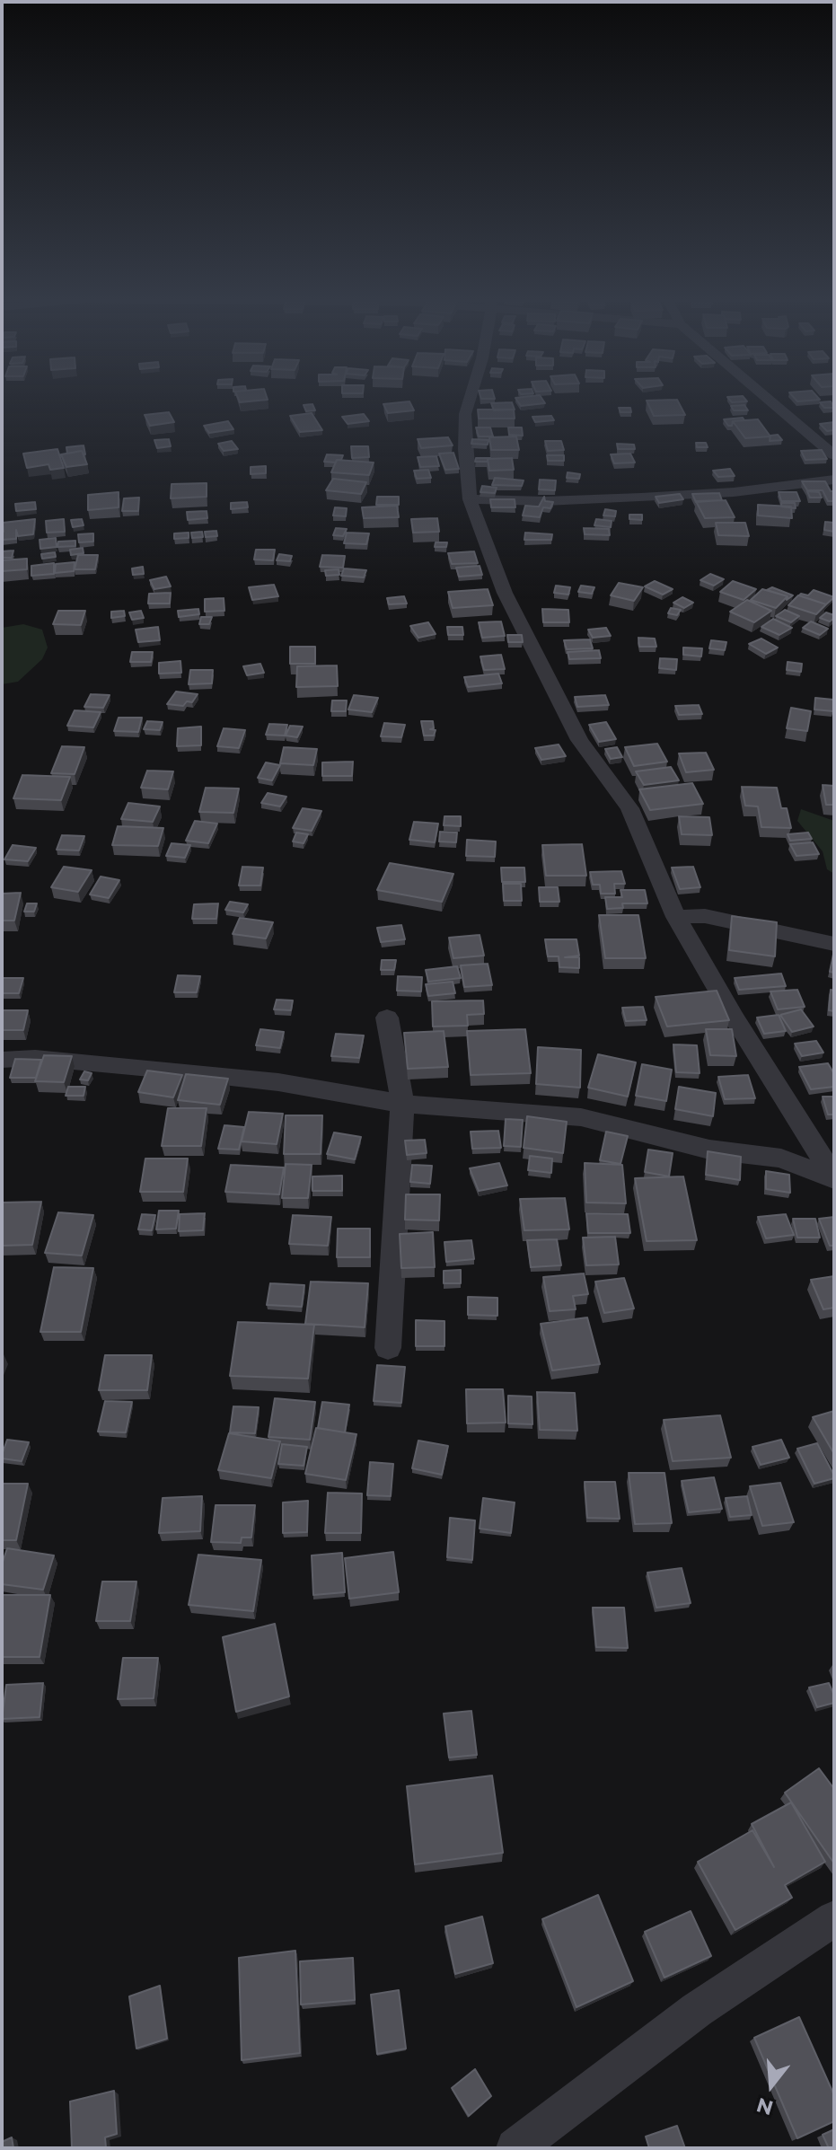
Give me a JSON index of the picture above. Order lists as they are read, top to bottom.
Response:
{
  "north": "bottom"
}
